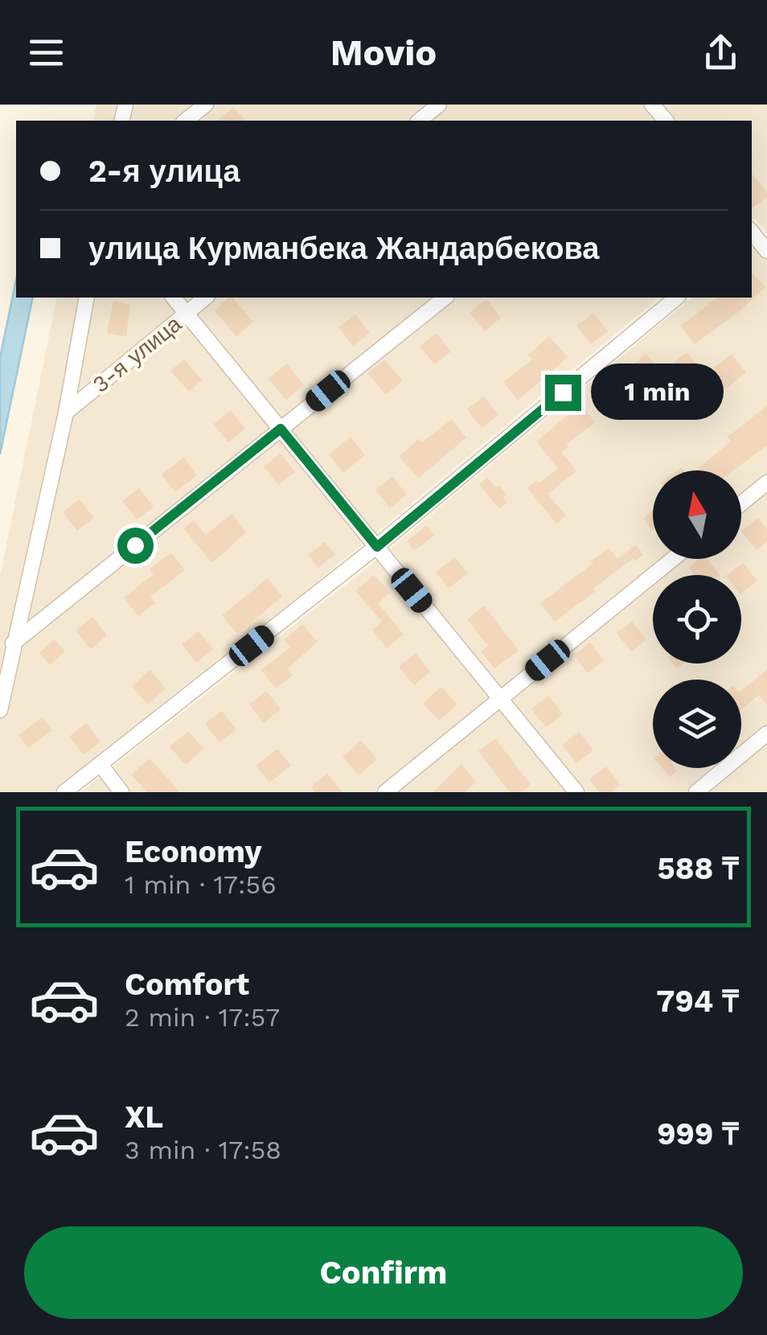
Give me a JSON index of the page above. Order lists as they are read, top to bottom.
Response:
{
  "streets": {
    "street": ["3-я улица"]
  },
  "north": "top",
  "page": {
    "header": "Movio",
    "banner": ["2-я улица", "улица Курманбека Жандарбекова"],
    "bubble": "1 min",
    "list": [
      {
        "name": "Economy",
        "note": "1 min · 17:56",
        "value": "588 ₸"
      },
      {
        "name": "Comfort",
        "note": "2 min · 17:57",
        "value": "794 ₸"
      },
      {
        "name": "XL",
        "note": "3 min · 17:58",
        "value": "999 ₸"
      }
    ],
    "buttons": "Confirm"
  }
}
